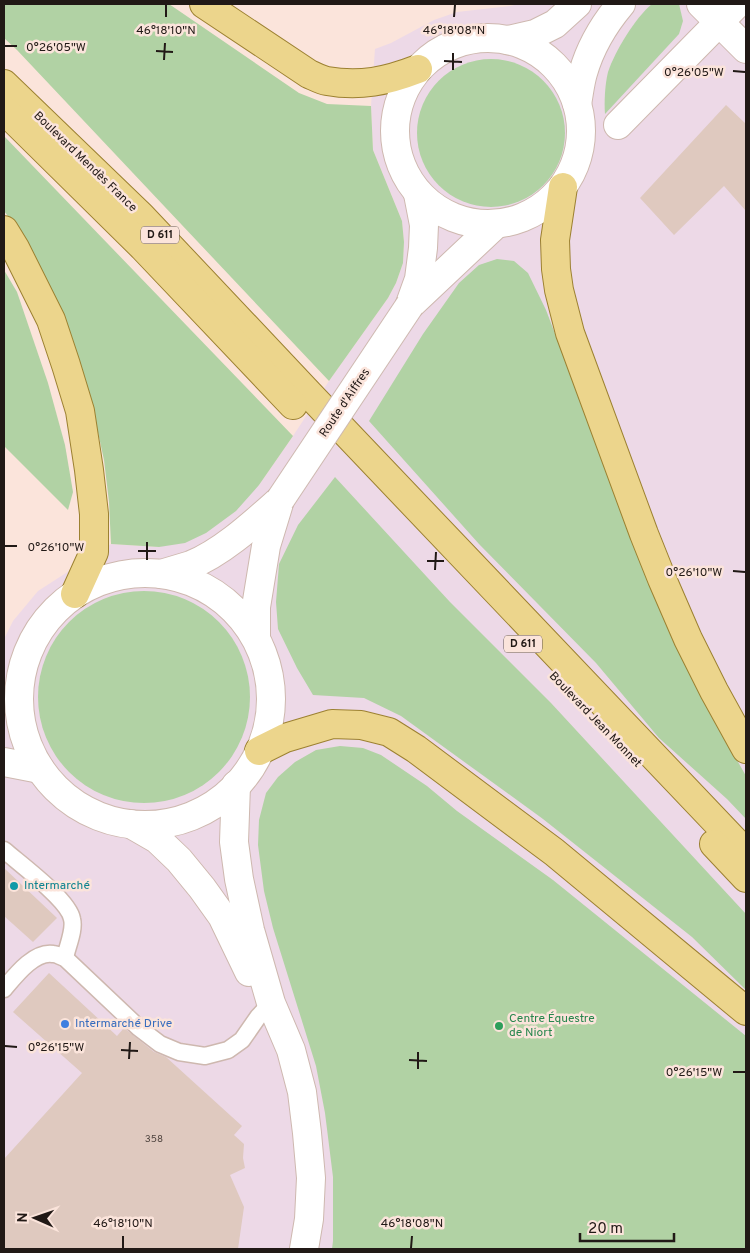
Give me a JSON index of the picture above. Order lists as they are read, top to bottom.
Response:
{
  "streets": {
    "main road": [
      "Boulevard Mendès France",
      "D 611",
      "Route d'Aiffres",
      "Boulevard Jean Monnet"
    ]
  },
  "crossings": [
    ["Boulevard Mendès France", "Boulevard Jean Monnet"]
  ],
  "places": ["Intermarché", "Intermarché Drive", "Centre Équestre de Niort"],
  "house_numbers": ["358"],
  "scale_bar": "20 m",
  "north": "left",
  "coordinates": [
    "46°18'10\"N",
    "46°18'08\"N",
    "0°26'05\"W",
    "0°26'10\"W",
    "0°26'15\"W"
  ]
}
